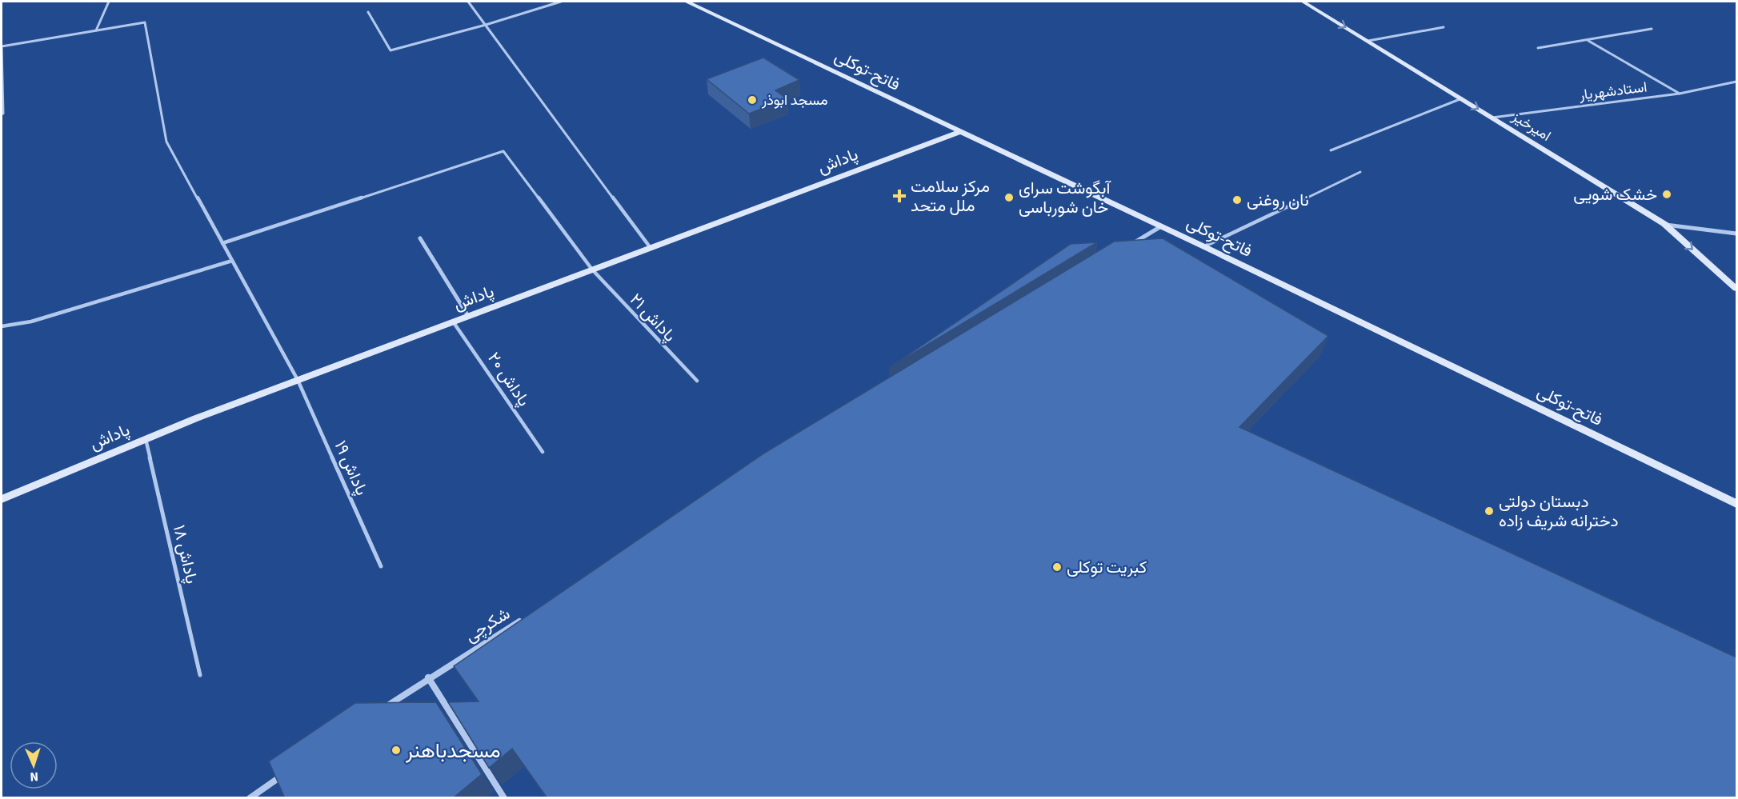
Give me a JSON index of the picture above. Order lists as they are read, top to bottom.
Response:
{
  "streets": {
    "main road": ["فاتح-توکلی", "امیرخیز", "پاداش"],
    "street": ["شکرچی"],
    "lane": [
      "استادشهریار",
      "پاداش ۲۱",
      "پاداش ۲۰",
      "پاداش ۱۹",
      "پاداش ۱۸"
    ]
  },
  "crossings": [
    ["فاتح-توکلی", "پاداش"],
    ["استادشهریار", "امیرخیز"],
    ["پاداش", "پاداش ۲۱"],
    ["پاداش", "پاداش ۲۰"],
    ["پاداش", "پاداش ۱۹"],
    ["پاداش", "پاداش ۱۸"],
    ["پاداش ۲۱", "پاداش ۱۹"]
  ],
  "one_way": ["امیرخیز"],
  "places": {
    "other": [
      "مسجد ابوذر",
      "خشک شویی",
      "آبگوشت سرای خان شورباسی",
      "نان روغنی",
      "دبستان دولتی دخترانه شریف زاده",
      "کبریت توکلی",
      "مسجدباهنر"
    ],
    "health": ["مرکز سلامت ملل متحد"]
  },
  "north": "bottom"
}
